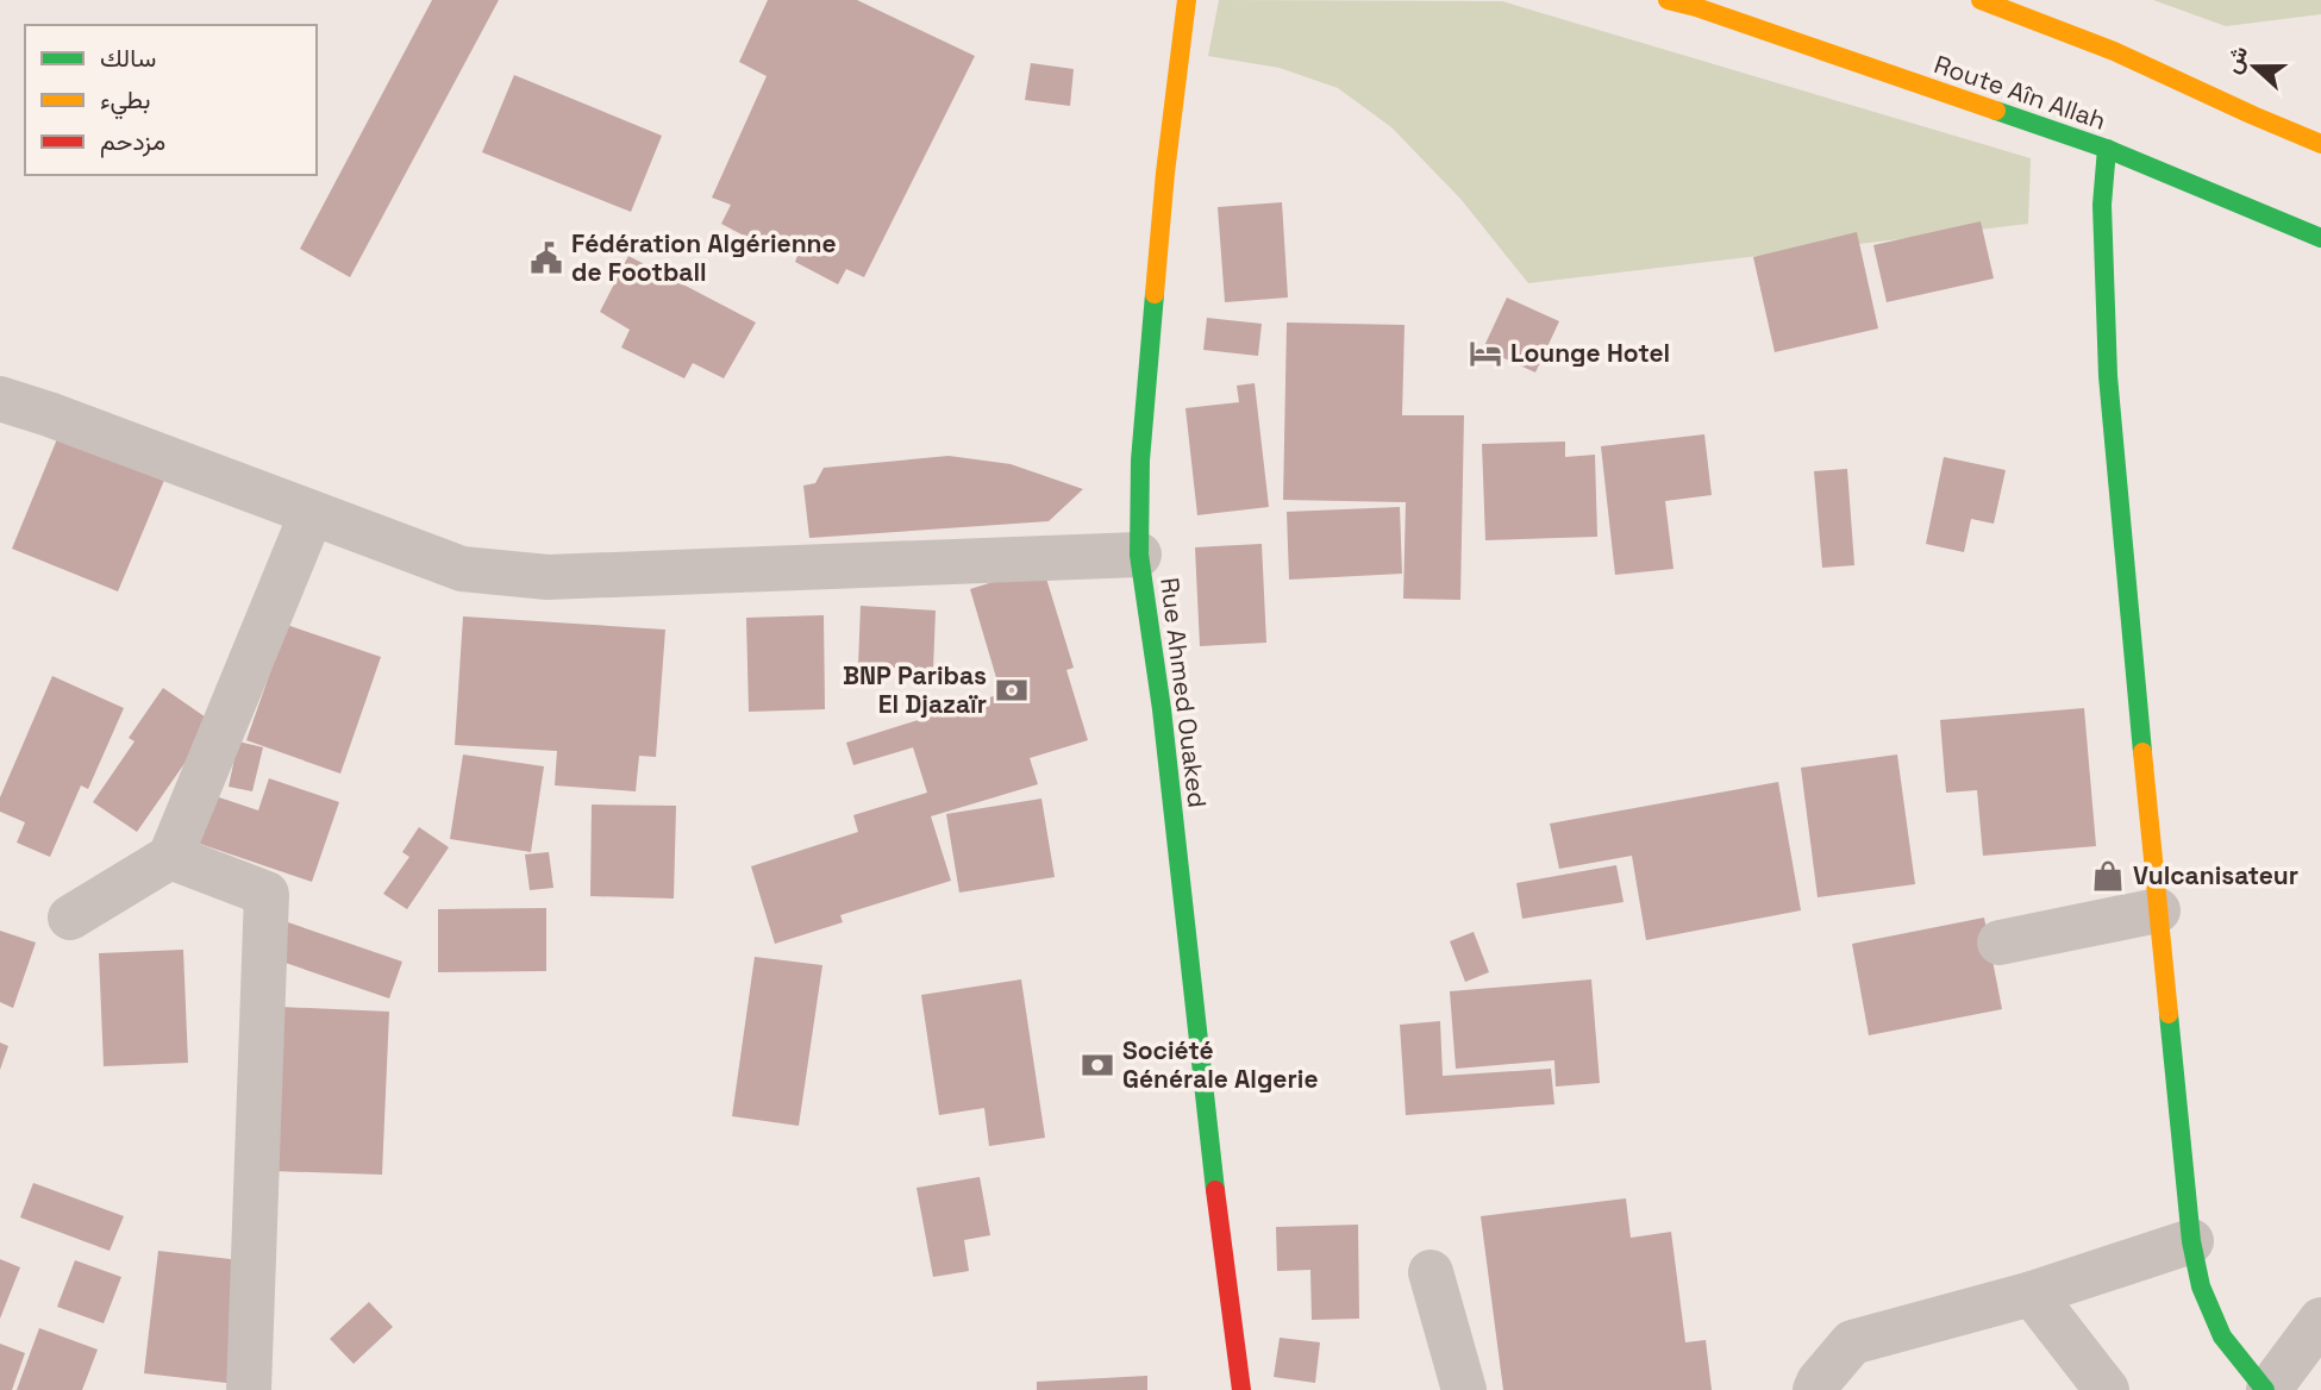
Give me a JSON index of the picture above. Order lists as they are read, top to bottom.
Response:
{
  "streets": {
    "main road": ["Route Aîn Allah", "Rue Ahmed Ouaked"]
  },
  "places": {
    "public building": ["Fédération Algérienne de Football"],
    "hotel": ["Lounge Hotel"],
    "bank": ["BNP Paribas El Djazaïr", "Société Générale Algerie"],
    "shop": ["Vulcanisateur"]
  },
  "legend": ["سالك", "بطيء", "مزدحم"],
  "north": "left"
}
